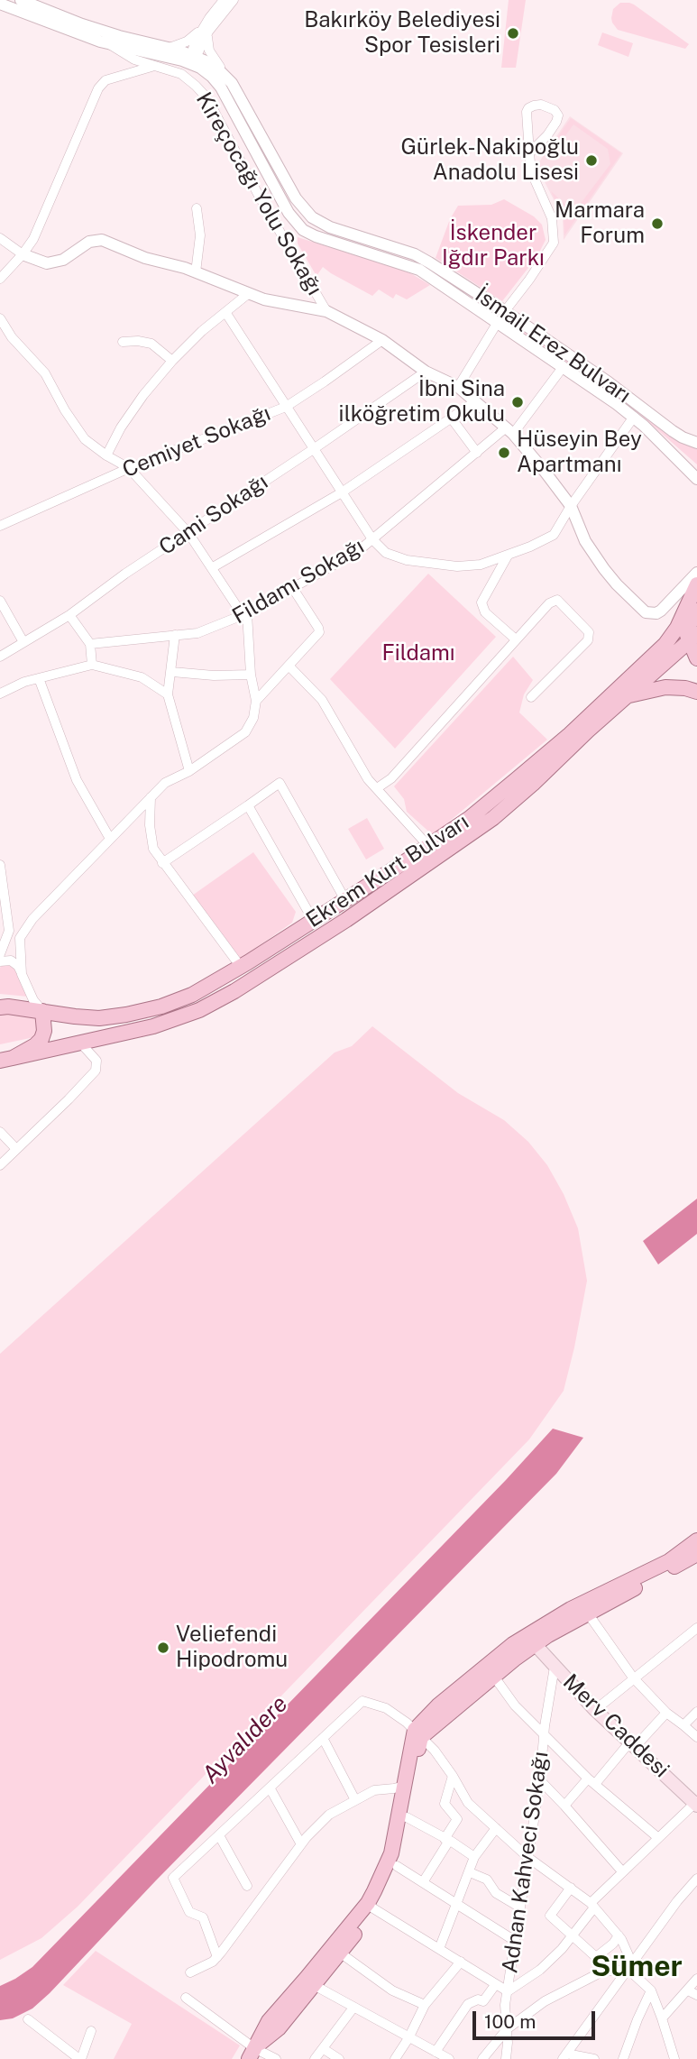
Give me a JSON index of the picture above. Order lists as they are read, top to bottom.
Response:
{
  "streets": {
    "main road": ["Ekrem Kurt Bulvarı", "Merv Caddesi"],
    "street": [
      "Kireçocağı Yolu Sokağı",
      "İsmail Erez Bulvarı",
      "Cemiyet Sokağı",
      "Cami Sokağı",
      "Fildamı Sokağı",
      "Adnan Kahveci Sokağı"
    ]
  },
  "crossings": [
    ["Kireçocağı Yolu Sokağı", "İsmail Erez Bulvarı"],
    ["İsmail Erez Bulvarı", "Fildamı Sokağı"],
    ["Merv Caddesi", "Adnan Kahveci Sokağı"]
  ],
  "districts": ["Sümer"],
  "water": ["Ayvalıdere"],
  "parks": ["İskender Iğdır Parkı", "Fildamı"],
  "places": [
    "Bakırköy Belediyesi Spor Tesisleri",
    "Gürlek-Nakipoğlu Anadolu Lisesi",
    "Marmara Forum",
    "İbni Sina ilköğretim Okulu",
    "Hüseyin Bey Apartmanı",
    "Veliefendi Hipodromu"
  ],
  "scale_bar": "100 m"
}
